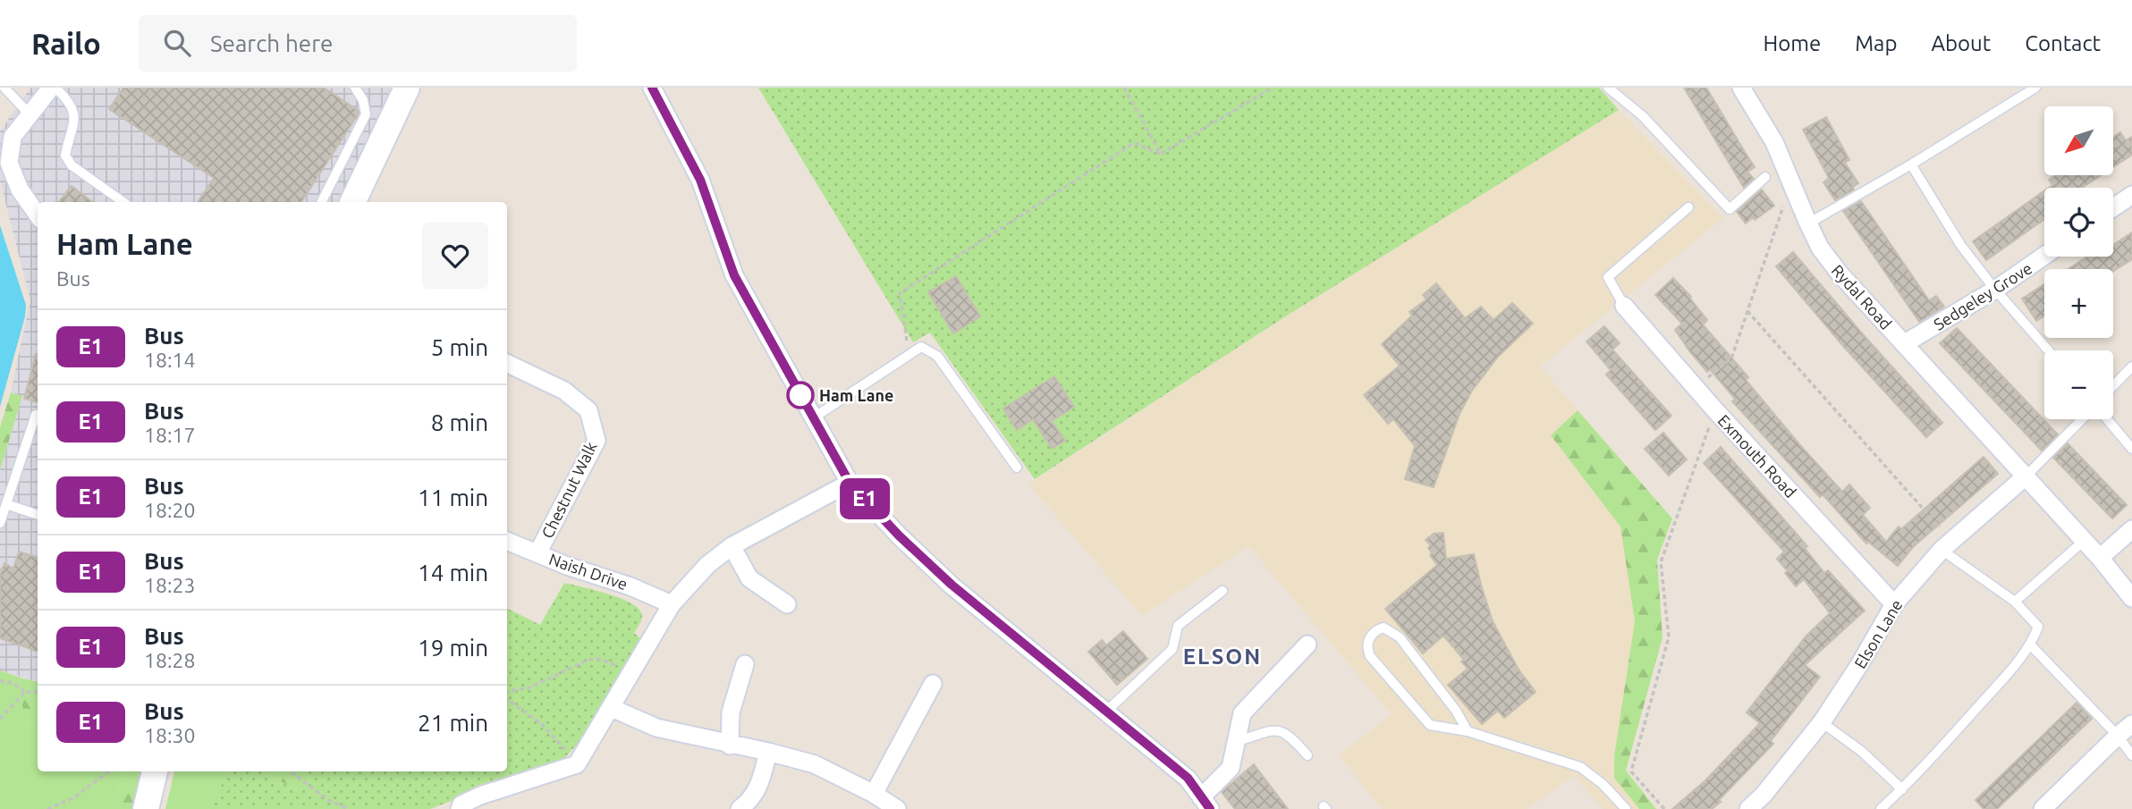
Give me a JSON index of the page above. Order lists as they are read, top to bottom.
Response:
{
  "streets": {
    "street": [
      "Sedgeley Grove",
      "Rydal Road",
      "Exmouth Road",
      "Chestnut Walk",
      "Naish Drive",
      "Elson Lane"
    ]
  },
  "crossings": [
    ["Sedgeley Grove", "Rydal Road"],
    ["Rydal Road", "Elson Lane"],
    ["Exmouth Road", "Elson Lane"],
    ["Chestnut Walk", "Naish Drive"]
  ],
  "districts": ["ELSON"],
  "places": ["Ham Lane"],
  "lines": ["bus line E1"],
  "north": "bottom left",
  "page": {
    "header": "Railo",
    "search": "Search here",
    "nav": [
      "Home",
      "Map",
      "About",
      "Contact"
    ],
    "on_map": "E1",
    "map_buttons": ["+", "−"],
    "heading": ["Ham Lane", "Bus"],
    "list": [
      {
        "mark": "E1",
        "name": "Bus",
        "note": "18:14",
        "value": "5 min"
      },
      {
        "mark": "E1",
        "name": "Bus",
        "note": "18:17",
        "value": "8 min"
      },
      {
        "mark": "E1",
        "name": "Bus",
        "note": "18:20",
        "value": "11 min"
      },
      {
        "mark": "E1",
        "name": "Bus",
        "note": "18:23",
        "value": "14 min"
      },
      {
        "mark": "E1",
        "name": "Bus",
        "note": "18:28",
        "value": "19 min"
      },
      {
        "mark": "E1",
        "name": "Bus",
        "note": "18:30",
        "value": "21 min"
      }
    ]
  }
}
